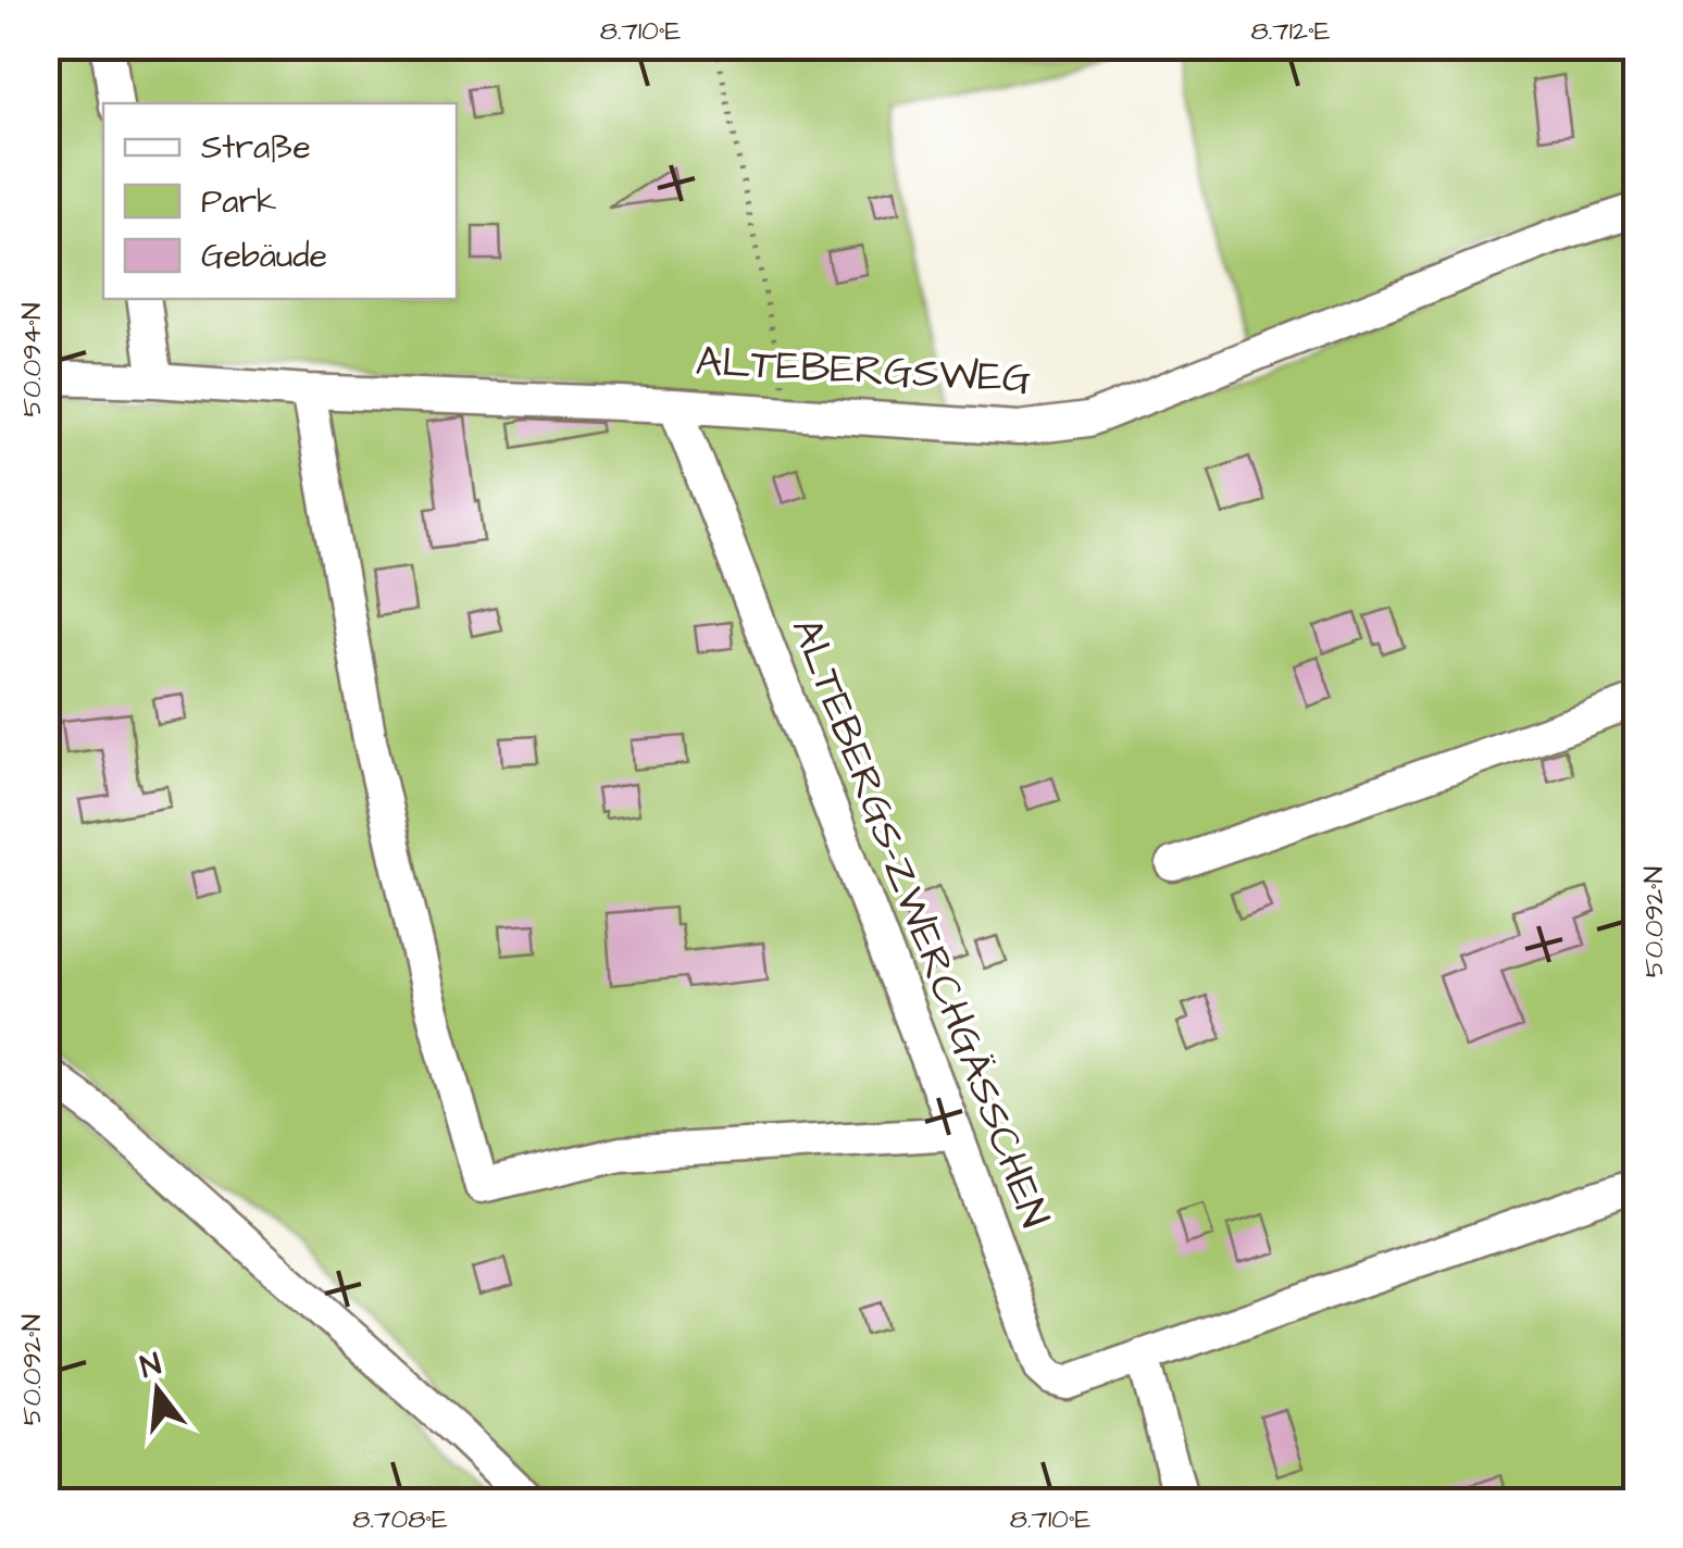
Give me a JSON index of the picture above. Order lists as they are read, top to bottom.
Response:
{
  "streets": {
    "street": ["ALTEBERGSWEG", "ALTEBERGS-ZWERCHGÄSSCHEN"]
  },
  "crossings": [
    ["ALTEBERGSWEG", "ALTEBERGS-ZWERCHGÄSSCHEN"]
  ],
  "legend": ["Straße", "Park", "Gebäude"],
  "north": "top",
  "coordinates": [
    "8.710°E",
    "8.712°E",
    "50.094°N",
    "50.092°N",
    "8.708°E"
  ]
}
